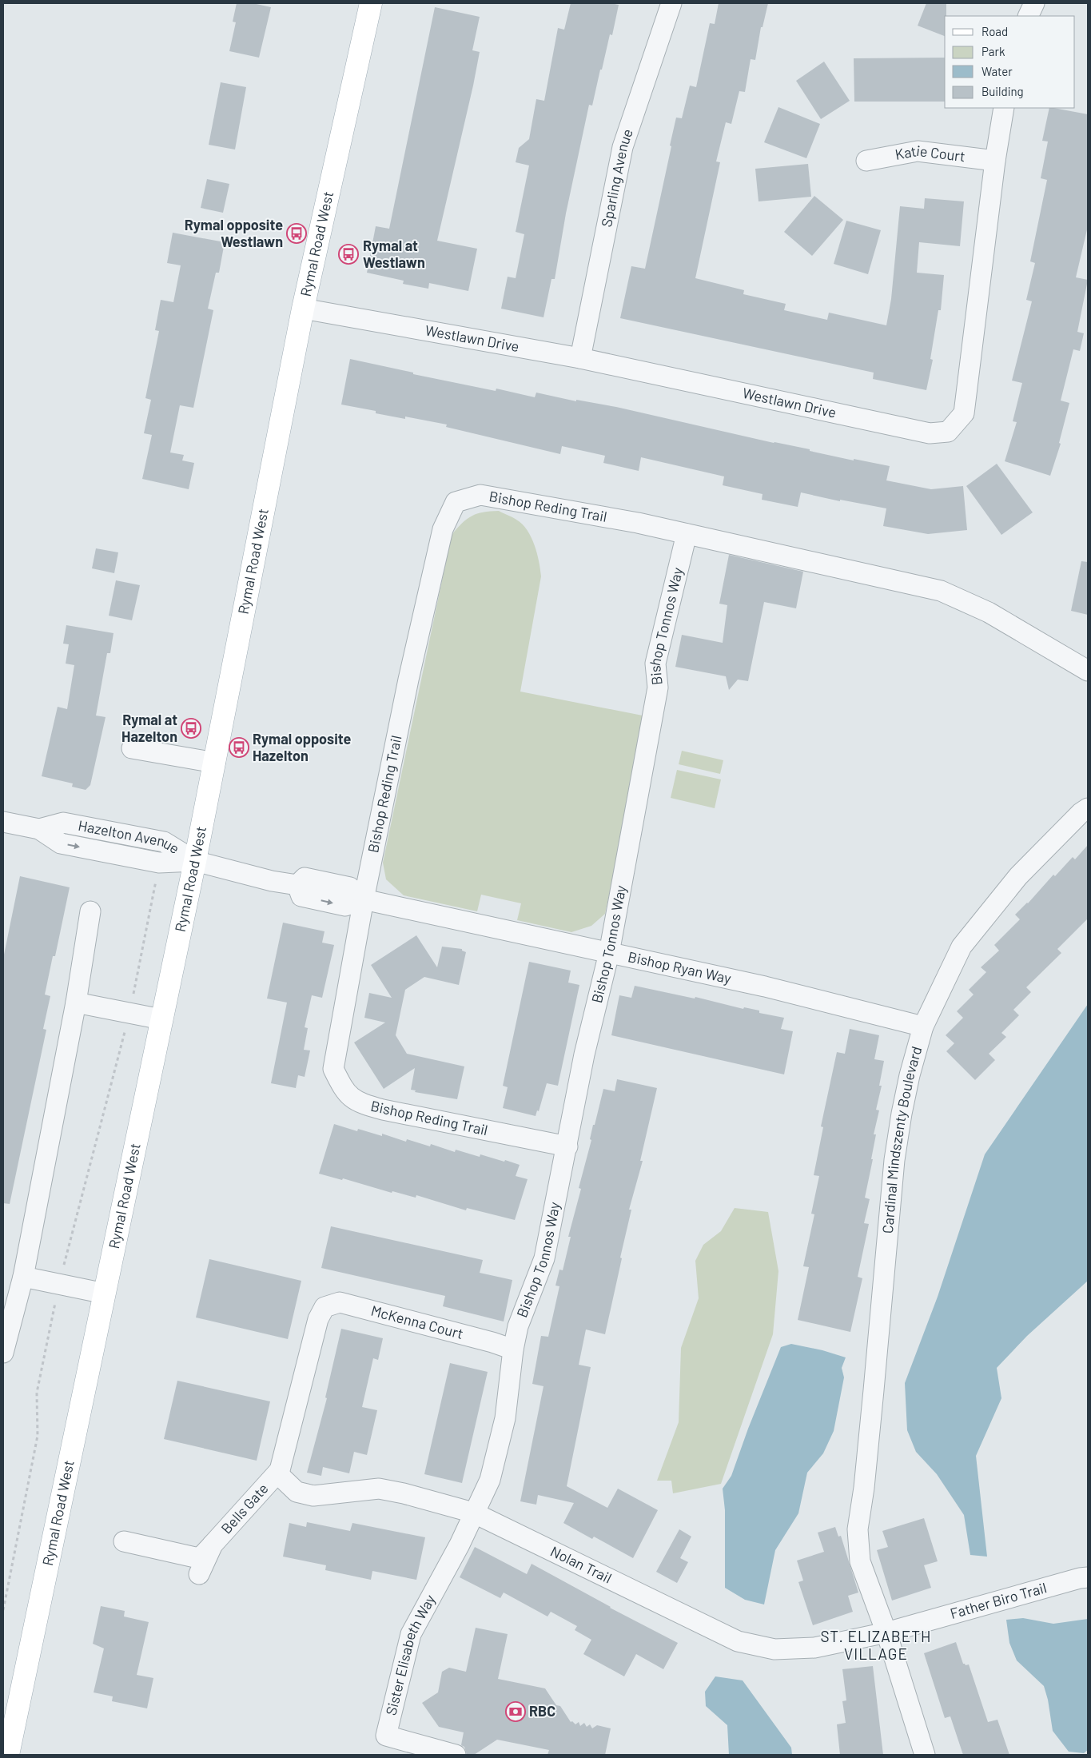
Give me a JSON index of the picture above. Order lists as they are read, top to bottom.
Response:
{
  "streets": {
    "main road": ["Rymal Road West"],
    "street": [
      "Katie Court",
      "Sparling Avenue",
      "Westlawn Drive",
      "Bishop Reding Trail",
      "Bishop Tonnos Way",
      "Hazelton Avenue",
      "Bishop Ryan Way",
      "Cardinal Mindszenty Boulevard",
      "McKenna Court",
      "Bells Gate",
      "Nolan Trail",
      "Father Biro Trail",
      "Sister Elisabeth Way"
    ]
  },
  "crossings": [
    ["Katie Court", "Westlawn Drive"],
    ["Sparling Avenue", "Westlawn Drive"],
    ["Rymal Road West", "Westlawn Drive"],
    ["Rymal Road West", "Hazelton Avenue"],
    ["Rymal Road West", "Bishop Ryan Way"],
    ["Bishop Reding Trail", "Bishop Tonnos Way"],
    ["Bishop Reding Trail", "Bishop Ryan Way"],
    ["Bishop Tonnos Way", "Bishop Ryan Way"],
    ["Bishop Tonnos Way", "McKenna Court"],
    ["Hazelton Avenue", "Bishop Ryan Way"],
    ["Bishop Ryan Way", "Cardinal Mindszenty Boulevard"],
    ["Cardinal Mindszenty Boulevard", "Nolan Trail"],
    ["Cardinal Mindszenty Boulevard", "Father Biro Trail"],
    ["McKenna Court", "Bells Gate"],
    ["McKenna Court", "Nolan Trail"],
    ["Bells Gate", "Nolan Trail"],
    ["Nolan Trail", "Father Biro Trail"],
    ["Nolan Trail", "Sister Elisabeth Way"]
  ],
  "districts": ["ST. ELIZABETH VILLAGE"],
  "places": {
    "bus stop": [
      "Rymal opposite Westlawn",
      "Rymal at Westlawn",
      "Rymal at Hazelton",
      "Rymal opposite Hazelton"
    ],
    "bank": ["RBC"]
  },
  "legend": [
    "Road",
    "Park",
    "Water",
    "Building"
  ]
}
